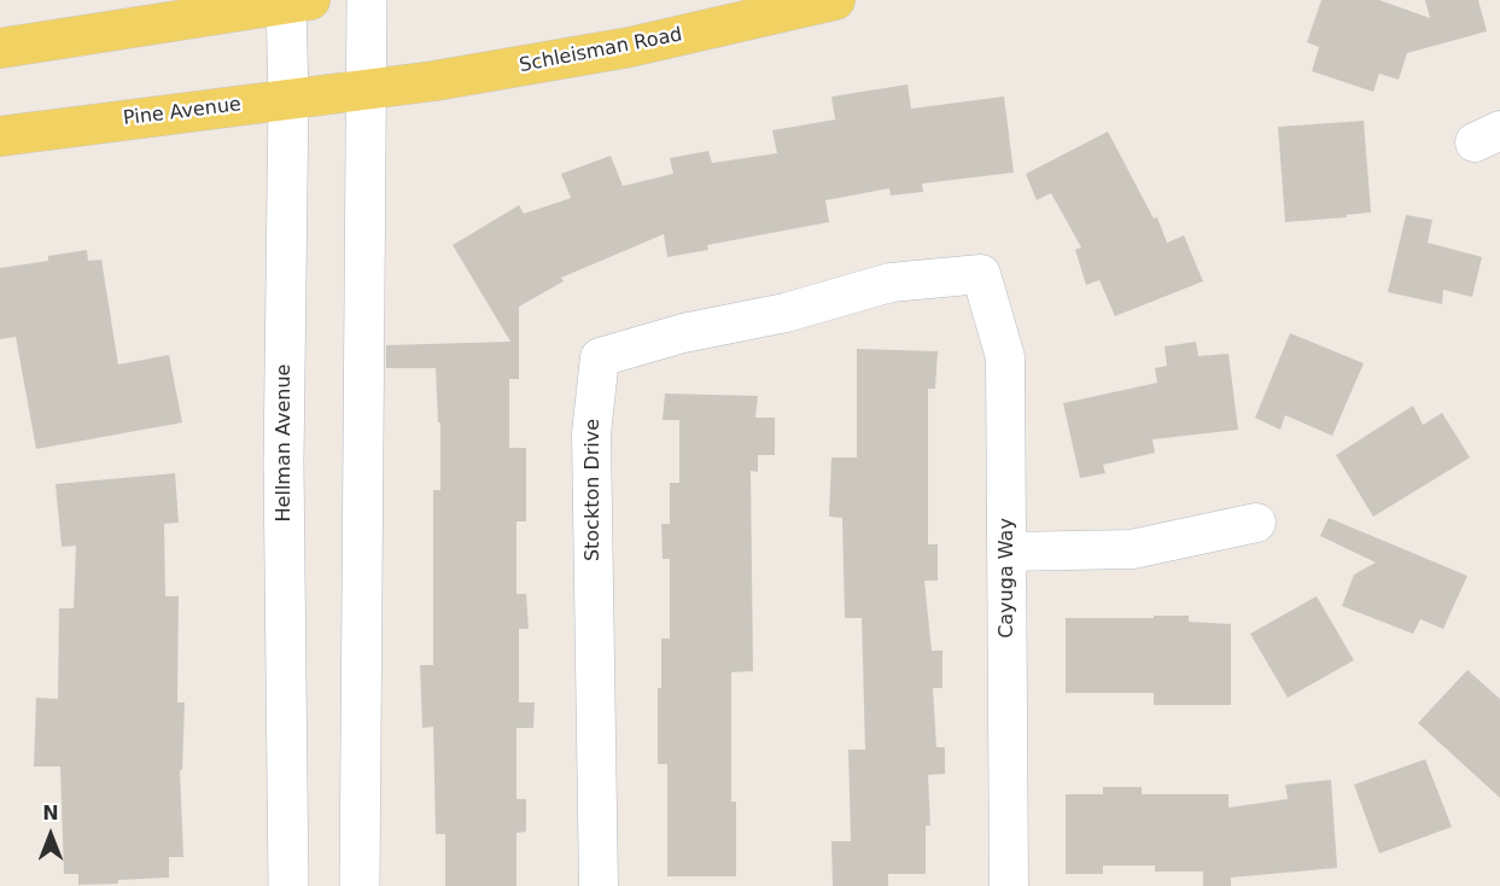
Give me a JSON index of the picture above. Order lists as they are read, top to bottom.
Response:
{
  "streets": {
    "main road": ["Schleisman Road", "Pine Avenue", "Hellman Avenue"],
    "street": ["Stockton Drive", "Cayuga Way"]
  },
  "crossings": [
    ["Schleisman Road", "Pine Avenue"],
    ["Pine Avenue", "Hellman Avenue"],
    ["Stockton Drive", "Cayuga Way"]
  ],
  "north": "top"
}
